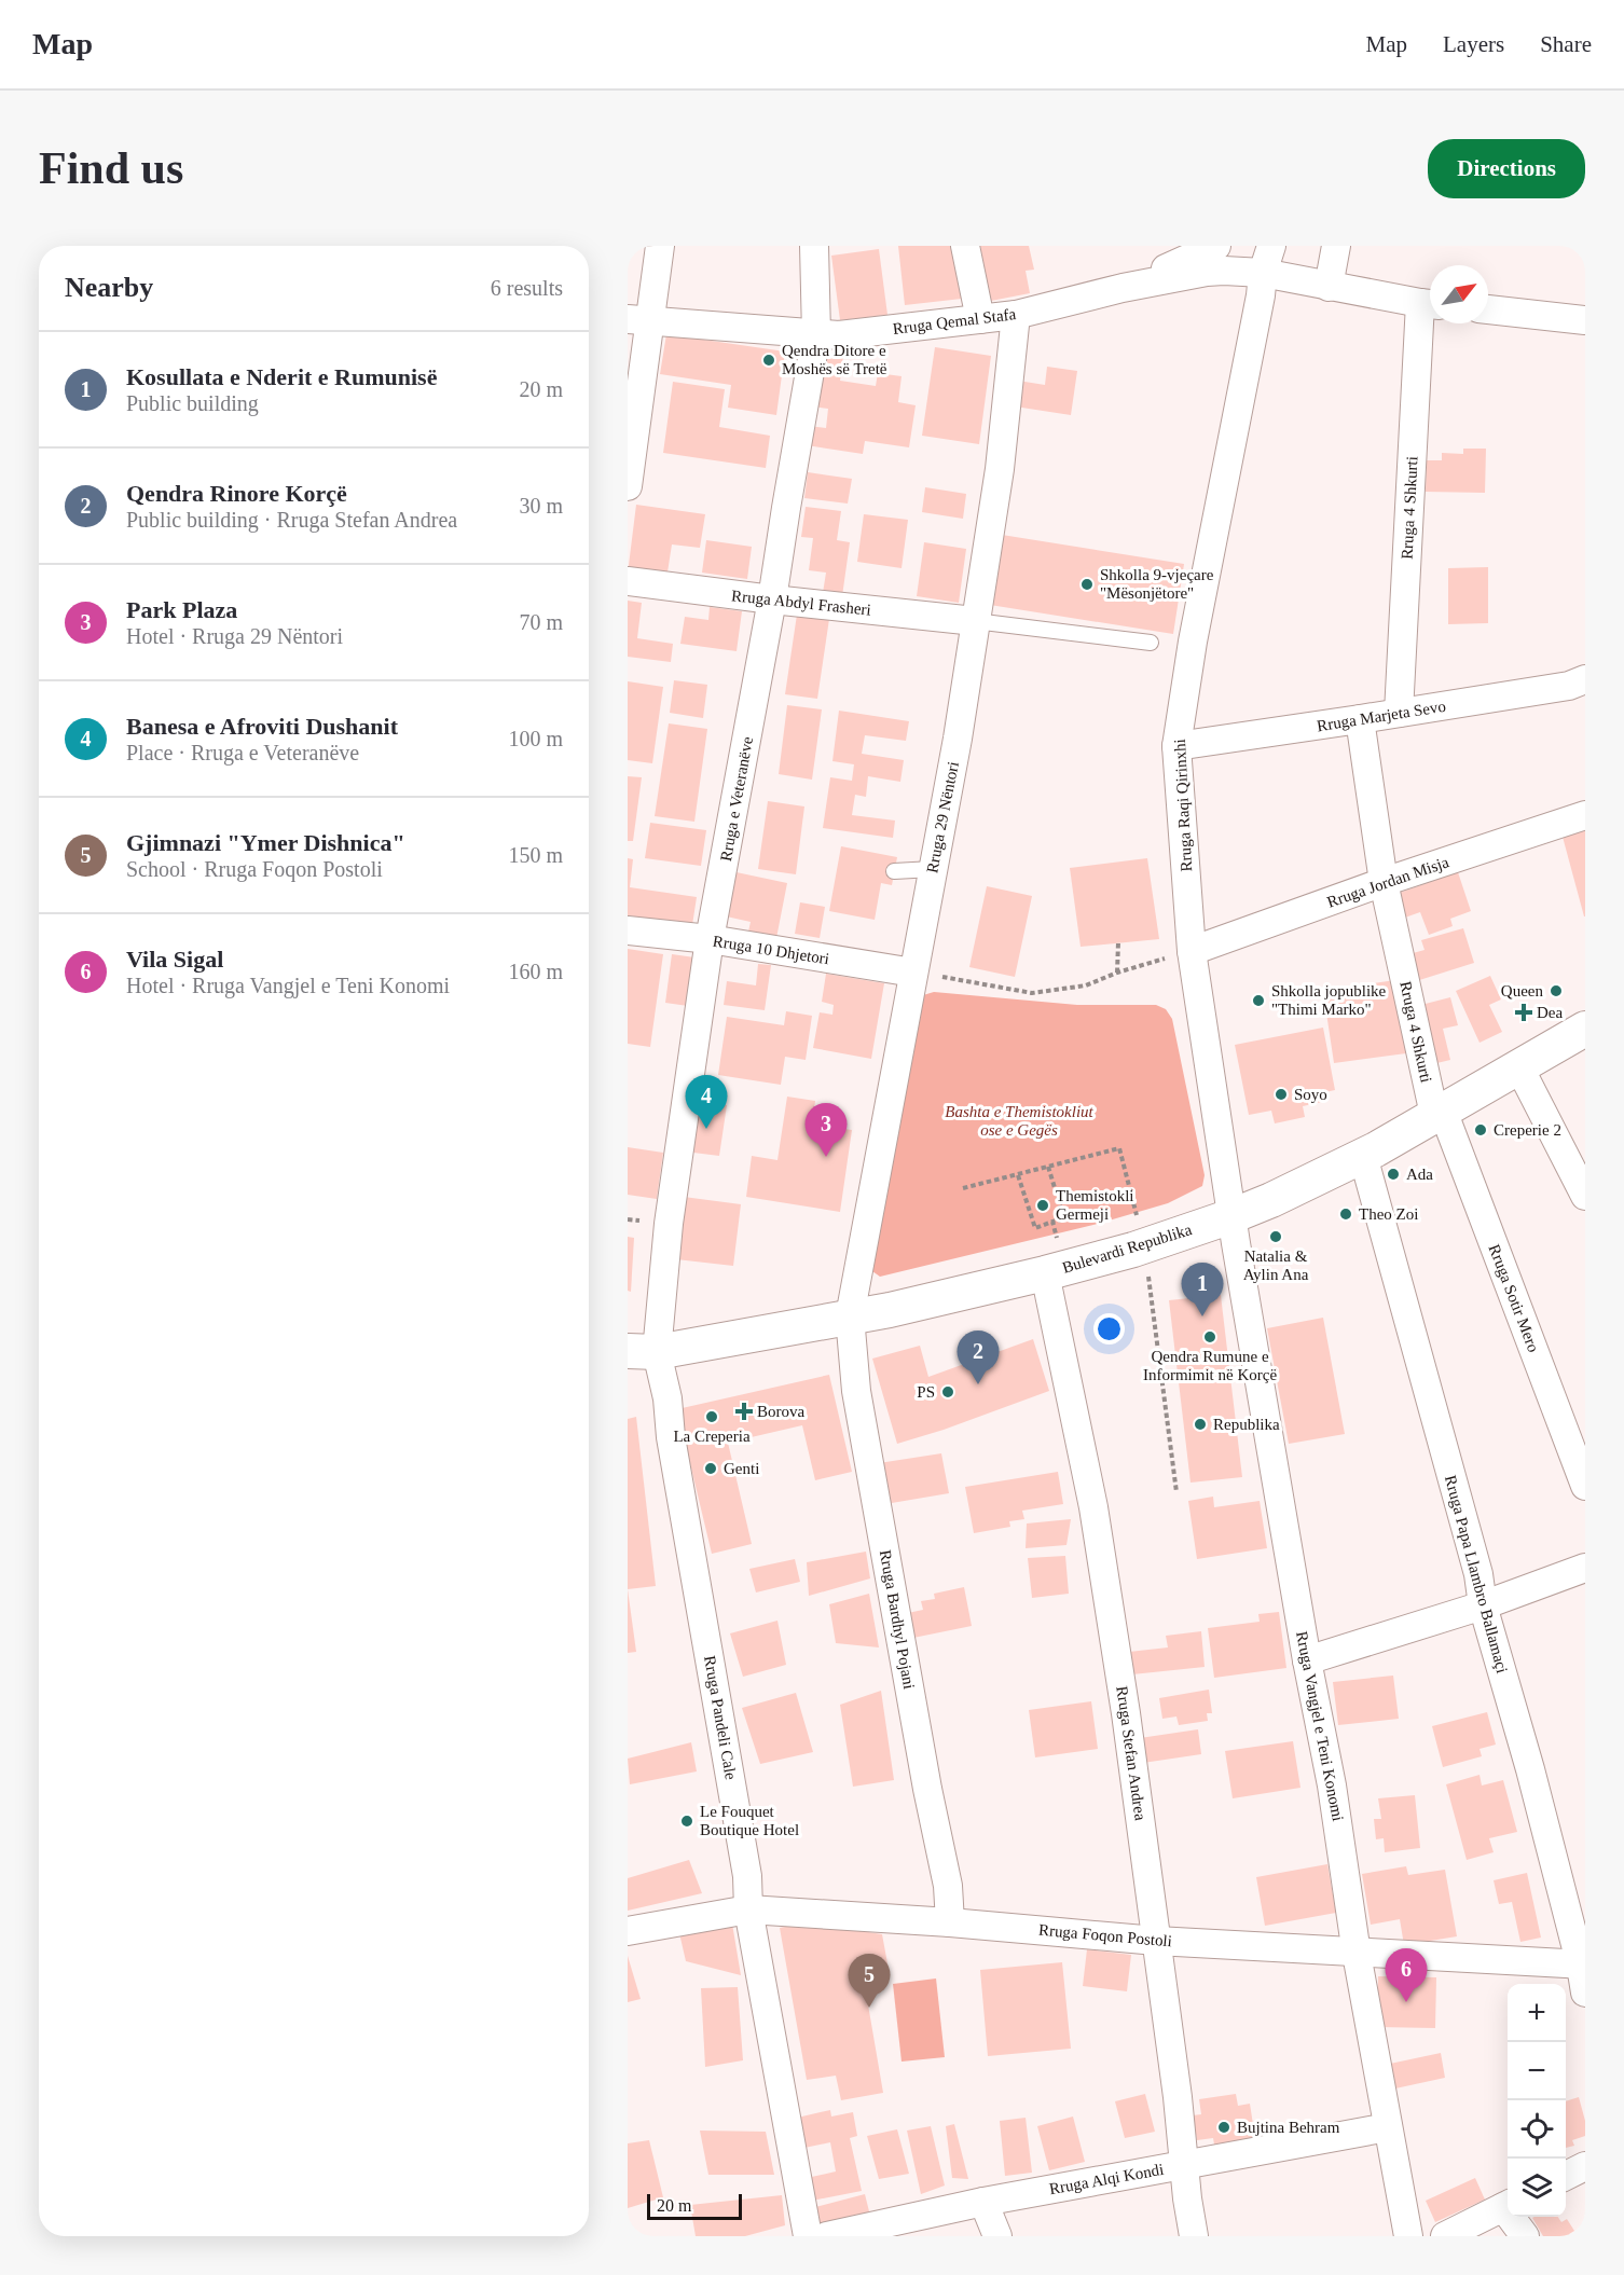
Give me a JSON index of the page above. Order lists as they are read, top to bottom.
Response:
{
  "streets": {
    "street": [
      "Rruga Qemal Stafa",
      "Rruga 4 Shkurti",
      "Rruga Abdyl Frasheri",
      "Rruga Marjeta Sevo",
      "Rruga e Veteranëve",
      "Rruga Raqi Qirinxhi",
      "Rruga 29 Nëntori",
      "Rruga Jordan Misja",
      "Rruga 10 Dhjetori",
      "Bulevardi Republika",
      "Rruga Sotir Mero",
      "Rruga Papa Llambro Ballamaçi",
      "Rruga Bardhyl Pojani",
      "Rruga Pandeli Cale",
      "Rruga Vangjel e Teni Konomi",
      "Rruga Stefan Andrea",
      "Rruga Foqon Postoli",
      "Rruga Alqi Kondi"
    ]
  },
  "crossings": [
    ["Rruga Qemal Stafa", "Rruga 4 Shkurti"],
    ["Rruga Qemal Stafa", "Rruga e Veteranëve"],
    ["Rruga Qemal Stafa", "Rruga Raqi Qirinxhi"],
    ["Rruga Qemal Stafa", "Rruga 29 Nëntori"],
    ["Rruga 4 Shkurti", "Rruga Marjeta Sevo"],
    ["Rruga 4 Shkurti", "Rruga Jordan Misja"],
    ["Rruga 4 Shkurti", "Bulevardi Republika"],
    ["Rruga 4 Shkurti", "Rruga Sotir Mero"],
    ["Rruga Abdyl Frasheri", "Rruga e Veteranëve"],
    ["Rruga Abdyl Frasheri", "Rruga 29 Nëntori"],
    ["Rruga Marjeta Sevo", "Rruga Raqi Qirinxhi"],
    ["Rruga e Veteranëve", "Rruga 10 Dhjetori"],
    ["Rruga e Veteranëve", "Bulevardi Republika"],
    ["Rruga e Veteranëve", "Rruga Pandeli Cale"],
    ["Rruga Raqi Qirinxhi", "Rruga Jordan Misja"],
    ["Rruga Raqi Qirinxhi", "Bulevardi Republika"],
    ["Rruga Raqi Qirinxhi", "Rruga Vangjel e Teni Konomi"],
    ["Rruga 29 Nëntori", "Rruga 10 Dhjetori"],
    ["Rruga 29 Nëntori", "Bulevardi Republika"],
    ["Rruga 29 Nëntori", "Rruga Bardhyl Pojani"],
    ["Bulevardi Republika", "Rruga Sotir Mero"],
    ["Bulevardi Republika", "Rruga Papa Llambro Ballamaçi"],
    ["Bulevardi Republika", "Rruga Bardhyl Pojani"],
    ["Bulevardi Republika", "Rruga Pandeli Cale"],
    ["Bulevardi Republika", "Rruga Vangjel e Teni Konomi"],
    ["Bulevardi Republika", "Rruga Stefan Andrea"],
    ["Rruga Papa Llambro Ballamaçi", "Rruga Foqon Postoli"],
    ["Rruga Bardhyl Pojani", "Rruga Foqon Postoli"],
    ["Rruga Pandeli Cale", "Rruga Foqon Postoli"],
    ["Rruga Vangjel e Teni Konomi", "Rruga Foqon Postoli"],
    ["Rruga Vangjel e Teni Konomi", "Rruga Alqi Kondi"],
    ["Rruga Stefan Andrea", "Rruga Foqon Postoli"],
    ["Rruga Stefan Andrea", "Rruga Alqi Kondi"]
  ],
  "parks": ["Bashta e Themistokliut ose e Gegës"],
  "places": {
    "other": [
      "Qendra Ditore e Moshës së Tretë",
      "Shkolla 9-vjeçare \"Mësonjëtore\"",
      "Queen",
      "Shkolla jopublike \"Thimi Marko\"",
      "Soyo",
      "Creperie 2",
      "Ada",
      "Themistokli Germeji",
      "Theo Zoi",
      "Natalia & Aylin Ana",
      "Qendra Rumune e Informimit në Korçë",
      "PS",
      "La Creperia",
      "Republika",
      "Genti",
      "Le Fouquet Boutique Hotel",
      "Bujtina Behram"
    ],
    "health": ["Dea", "Borova"]
  },
  "scale_bar": "20 m",
  "north": "top right",
  "page": {
    "header": "Map",
    "nav": ["Map", "Layers", "Share"],
    "buttons": "Directions",
    "title": "Find us",
    "heading": ["Nearby", "6 results"],
    "list": [
      {
        "mark": "1",
        "name": "Kosullata e Nderit e Rumunisë",
        "note": "Public building",
        "value": "20 m"
      },
      {
        "mark": "2",
        "name": "Qendra Rinore Korçë",
        "note": "Public building · Rruga Stefan Andrea",
        "value": "30 m"
      },
      {
        "mark": "3",
        "name": "Park Plaza",
        "note": "Hotel · Rruga 29 Nëntori",
        "value": "70 m"
      },
      {
        "mark": "4",
        "name": "Banesa e Afroviti Dushanit",
        "note": "Place · Rruga e Veteranëve",
        "value": "100 m"
      },
      {
        "mark": "5",
        "name": "Gjimnazi \"Ymer Dishnica\"",
        "note": "School · Rruga Foqon Postoli",
        "value": "150 m"
      },
      {
        "mark": "6",
        "name": "Vila Sigal",
        "note": "Hotel · Rruga Vangjel e Teni Konomi",
        "value": "160 m"
      }
    ],
    "pins": [
      "4",
      "3",
      "1",
      "2",
      "6",
      "5"
    ],
    "map_buttons": ["+", "−"],
    "scale": "20 m"
  }
}
